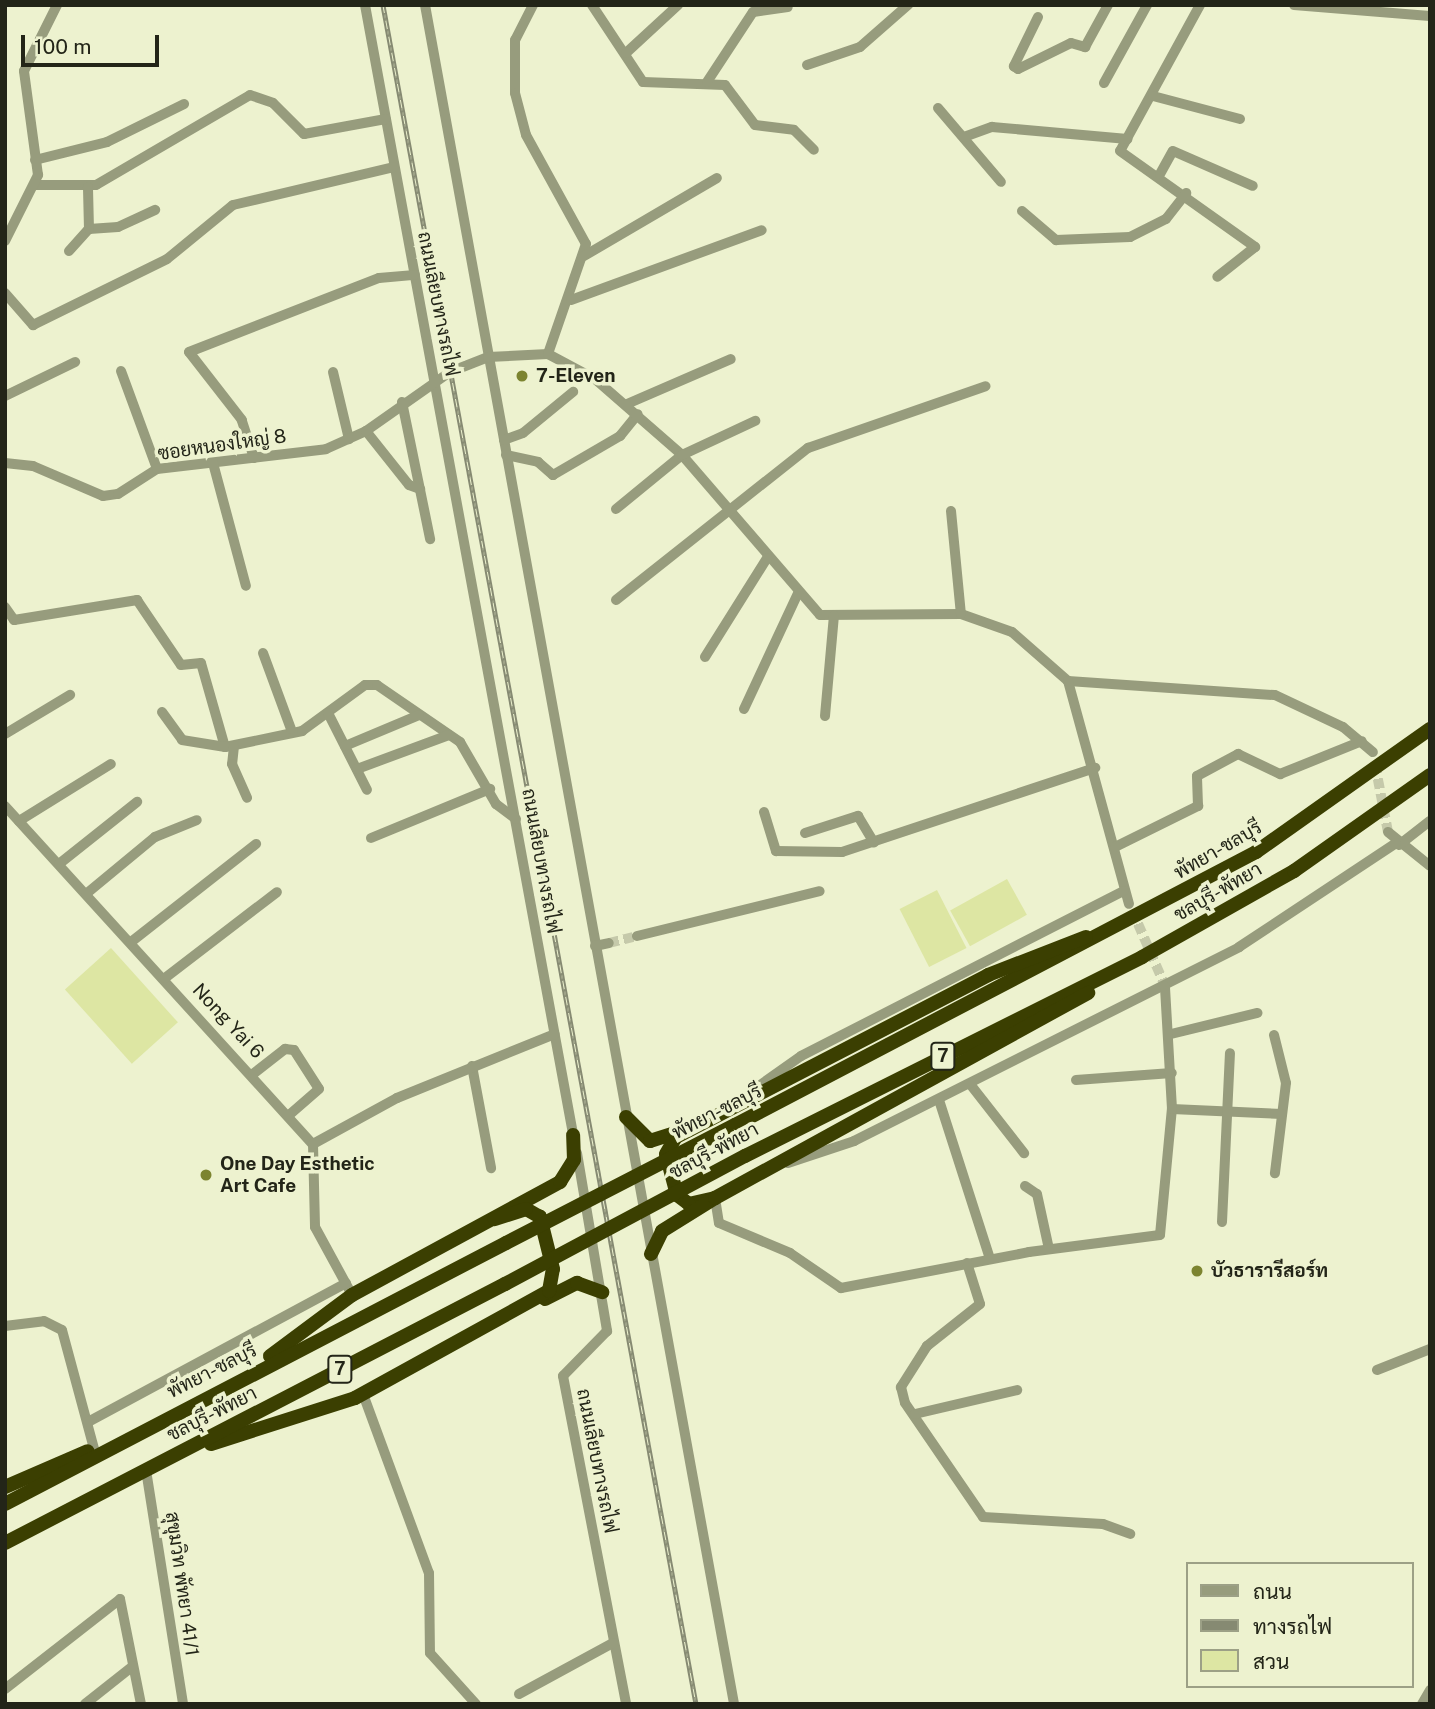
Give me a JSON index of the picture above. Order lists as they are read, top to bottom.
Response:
{
  "streets": {
    "highway": ["พัทยา-ชลบุรี", "ชลบุรี-พัทยา", "7"],
    "street": [
      "ถนนเลียบทางรถไฟ",
      "ซอยหนองใหญ่ 8",
      "Nong Yai 6",
      "สุขุมวิท พัทยา 41/1"
    ]
  },
  "crossings": [
    ["ถนนเลียบทางรถไฟ", "ซอยหนองใหญ่ 8"],
    ["ชลบุรี-พัทยา", "สุขุมวิท พัทยา 41/1"]
  ],
  "places": ["7-Eleven", "One Day Esthetic Art Cafe", "บัวธารารีสอร์ท"],
  "legend": ["ถนน", "ทางรถไฟ", "สวน"],
  "scale_bar": "100 m"
}
